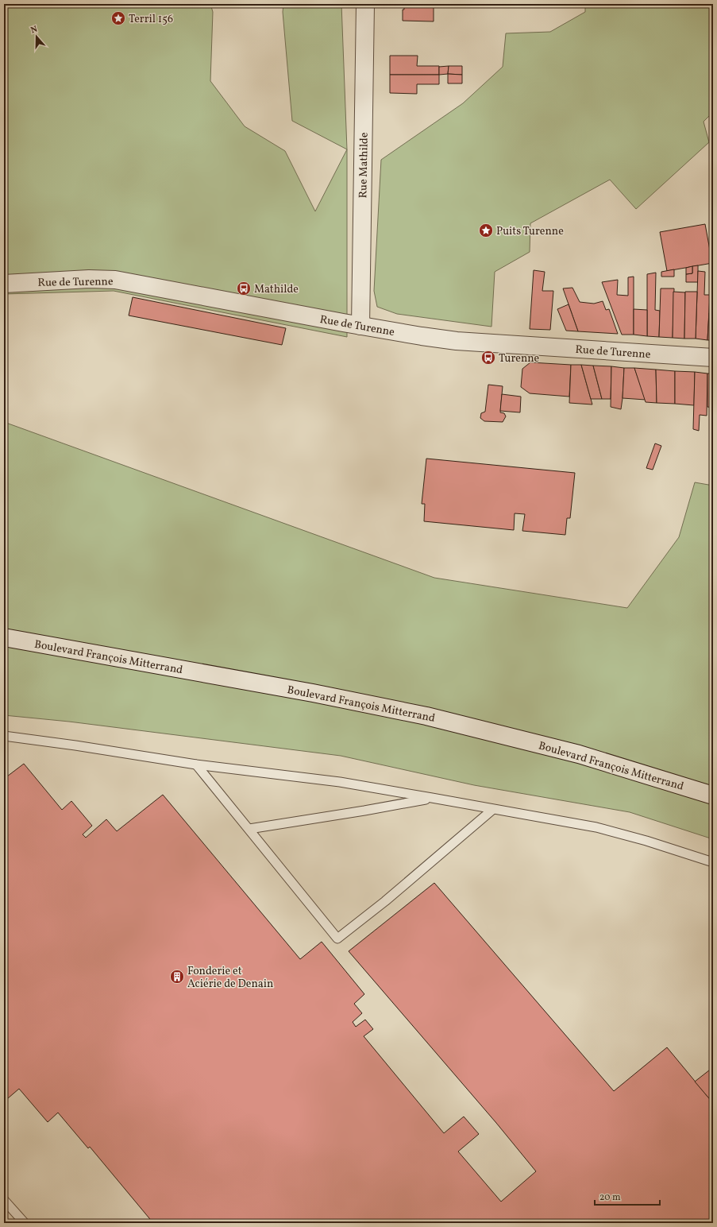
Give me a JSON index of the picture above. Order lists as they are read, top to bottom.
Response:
{
  "streets": {
    "street": ["Rue Mathilde", "Rue de Turenne", "Boulevard François Mitterrand"]
  },
  "crossings": [
    ["Rue Mathilde", "Rue de Turenne"]
  ],
  "places": {
    "place": ["Terril 156", "Puits Turenne"],
    "bus stop": ["Mathilde", "Turenne"],
    "building": ["Fonderie et Aciérie de Denain"]
  },
  "scale_bar": "20 m",
  "north": "top"
}
